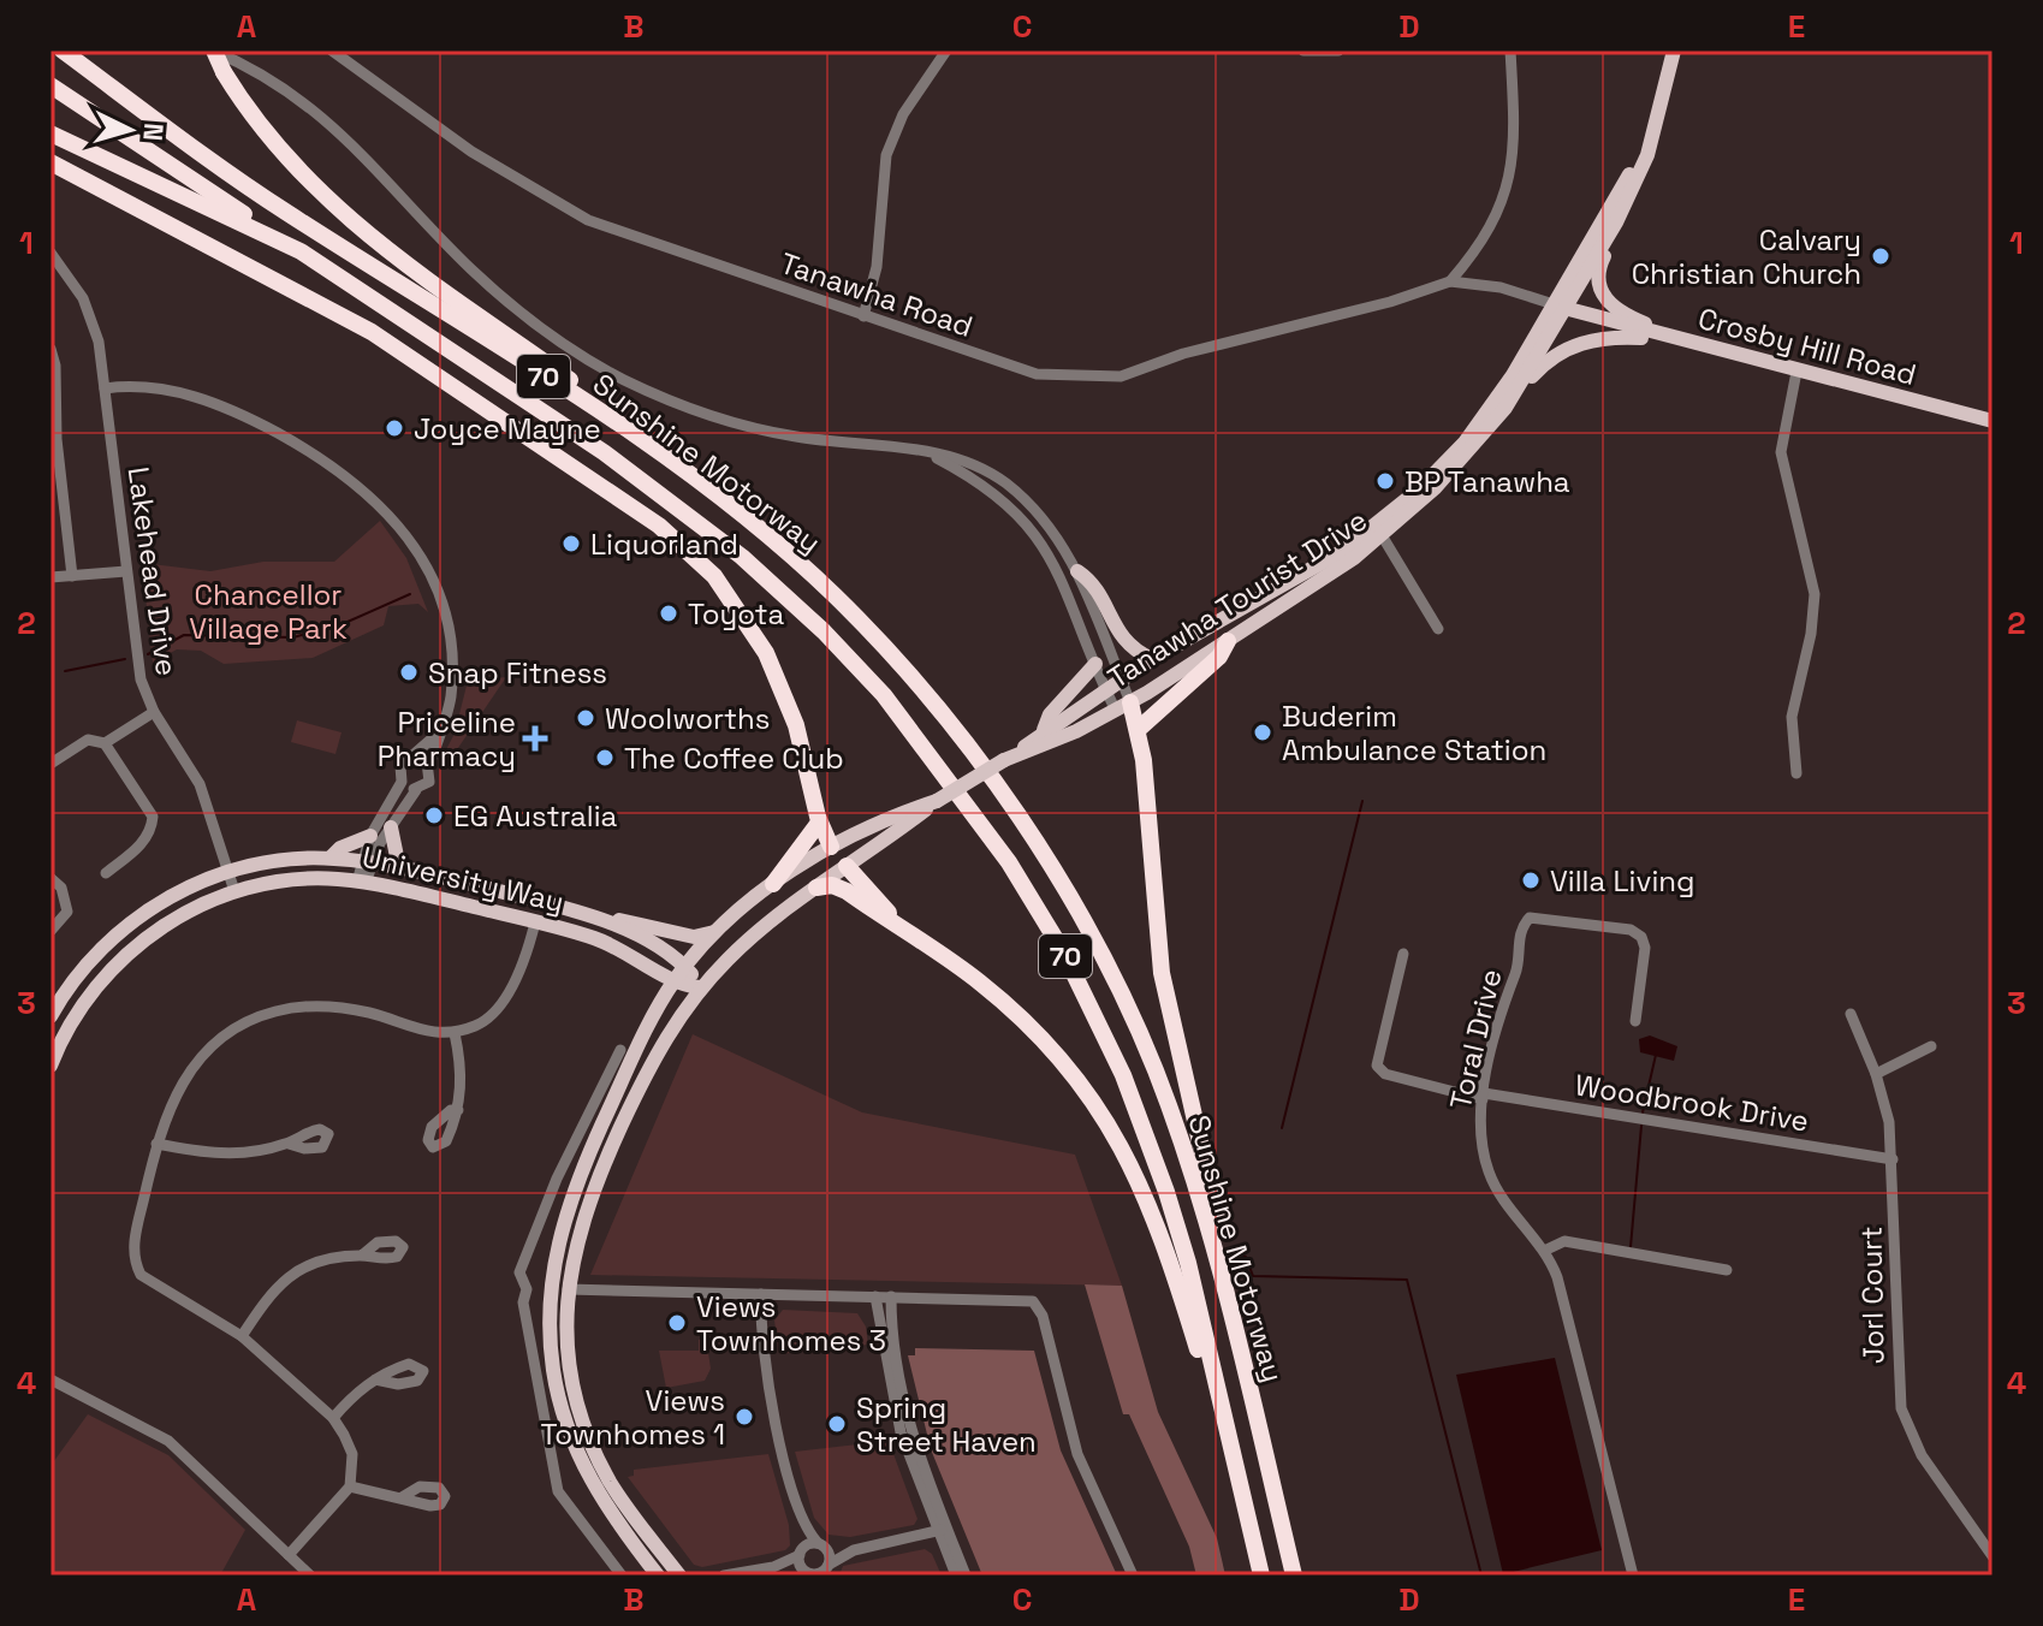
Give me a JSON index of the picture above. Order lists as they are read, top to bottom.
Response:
{
  "streets": {
    "highway": ["70", "Sunshine Motorway"],
    "main road": ["Crosby Hill Road", "Tanawha Tourist Drive", "University Way"],
    "street": [
      "Tanawha Road",
      "Lakehead Drive",
      "Toral Drive",
      "Woodbrook Drive",
      "Jorl Court"
    ]
  },
  "crossings": [
    ["Tanawha Road", "Crosby Hill Road"],
    ["Tanawha Road", "Tanawha Tourist Drive"],
    ["Crosby Hill Road", "Tanawha Tourist Drive"],
    ["70", "Sunshine Motorway"],
    ["Lakehead Drive", "University Way"],
    ["Tanawha Tourist Drive", "University Way"],
    ["Toral Drive", "Woodbrook Drive"],
    ["Woodbrook Drive", "Jorl Court"]
  ],
  "parks": ["Chancellor Village Park"],
  "places": {
    "other": [
      "Calvary Christian Church",
      "Joyce Mayne",
      "BP Tanawha",
      "Liquorland",
      "Toyota",
      "Snap Fitness",
      "Woolworths",
      "Buderim Ambulance Station",
      "The Coffee Club",
      "EG Australia",
      "Villa Living",
      "Views Townhomes 3",
      "Views Townhomes 1",
      "Spring Street Haven"
    ],
    "health": ["Priceline Pharmacy"]
  },
  "north": "right",
  "grid": {
    "columns": [
      "A",
      "B",
      "C",
      "D",
      "E"
    ],
    "rows": [
      "1",
      "2",
      "3",
      "4"
    ]
  }
}
